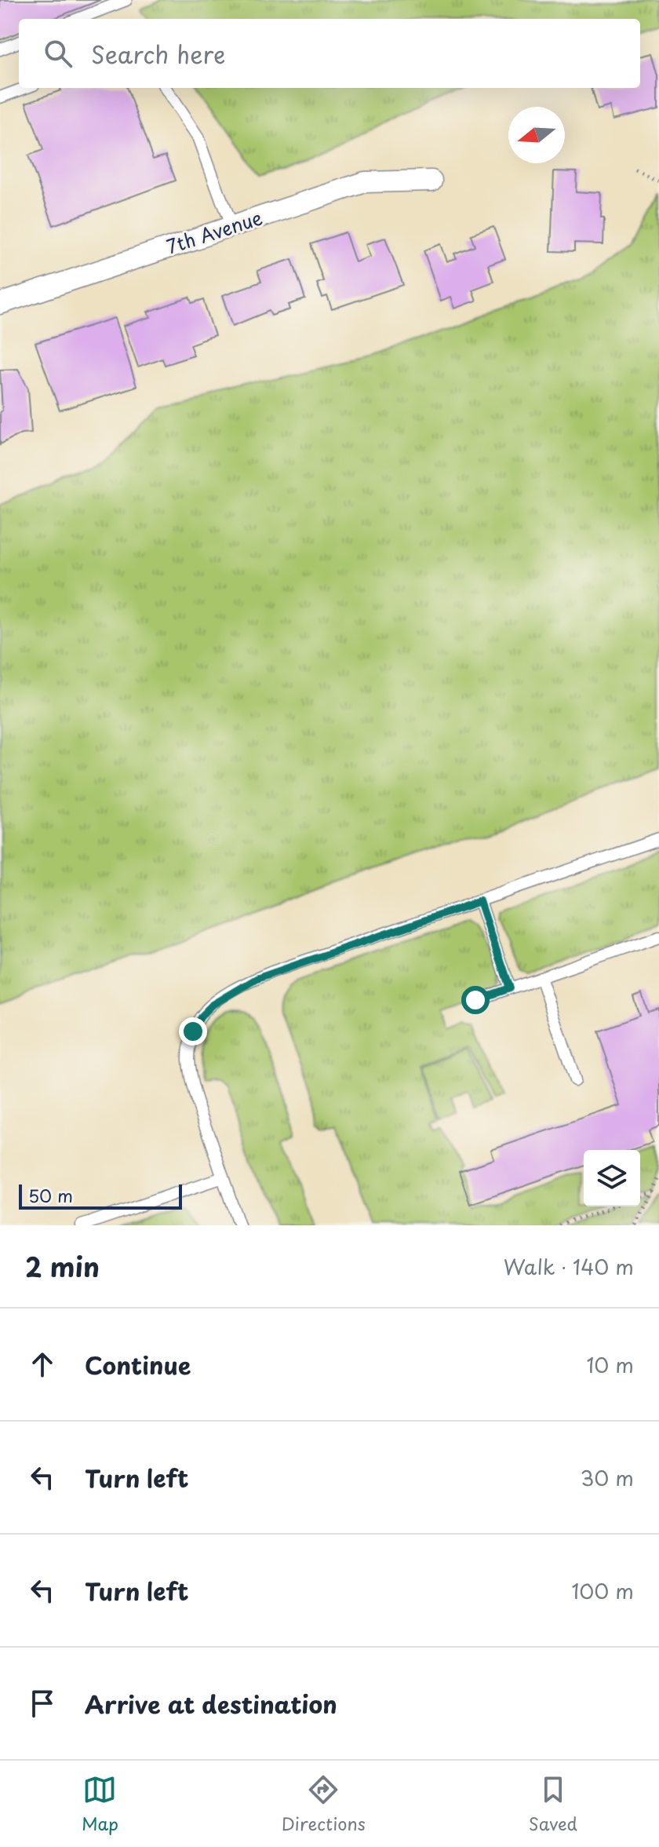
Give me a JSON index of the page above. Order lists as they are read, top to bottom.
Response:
{
  "streets": {
    "street": ["7th Avenue"]
  },
  "scale_bar": "50 m",
  "north": "left",
  "page": {
    "search": "Search here",
    "scale": "50 m",
    "heading": ["2 min", "Walk · 140 m"],
    "list": [
      ["Continue", "10 m"],
      ["Turn left", "30 m"],
      ["Turn left", "100 m"],
      "Arrive at destination"
    ],
    "nav": ["Map", "Directions", "Saved"]
  }
}
